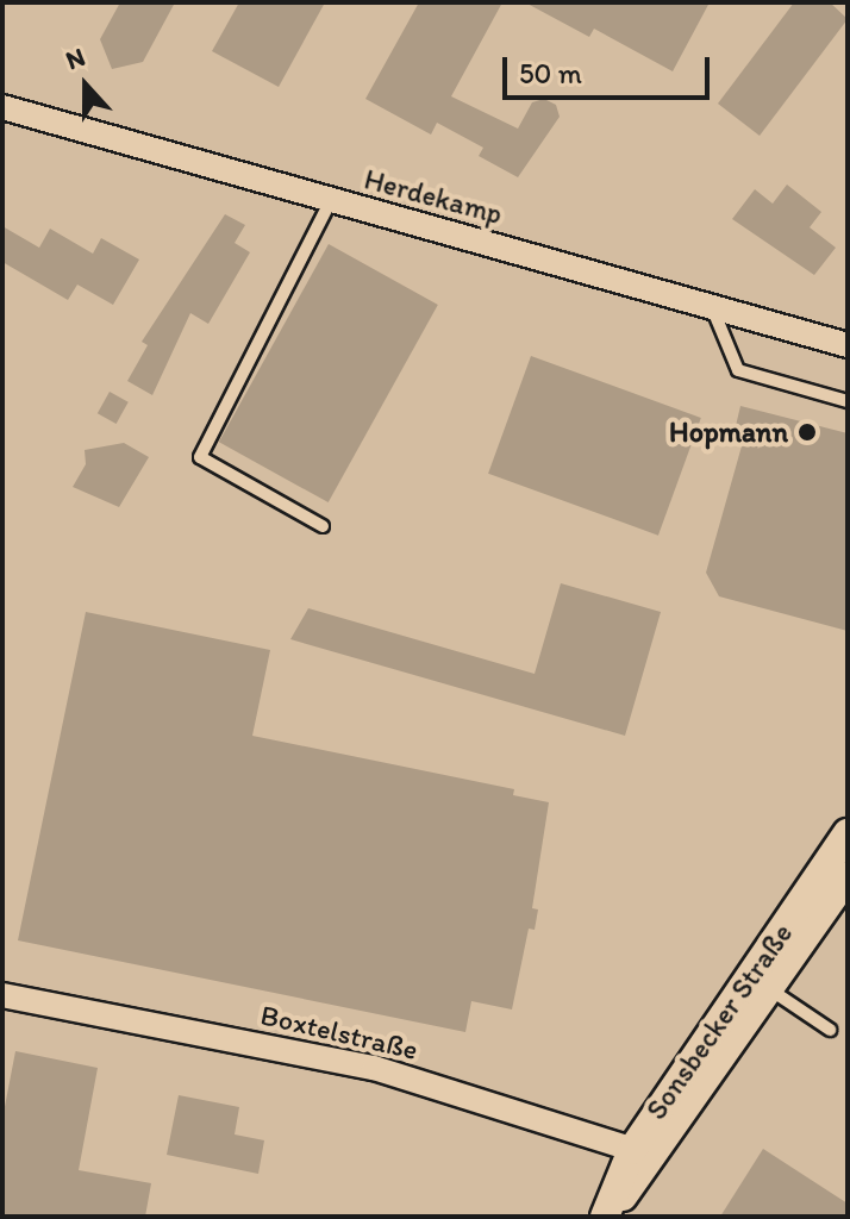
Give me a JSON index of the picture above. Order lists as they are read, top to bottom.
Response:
{
  "streets": {
    "street": ["Herdekamp", "Sonsbecker Straße", "Boxtelstraße"]
  },
  "crossings": [
    ["Sonsbecker Straße", "Boxtelstraße"]
  ],
  "places": ["Hopmann"],
  "scale_bar": "50 m",
  "north": "top"
}
